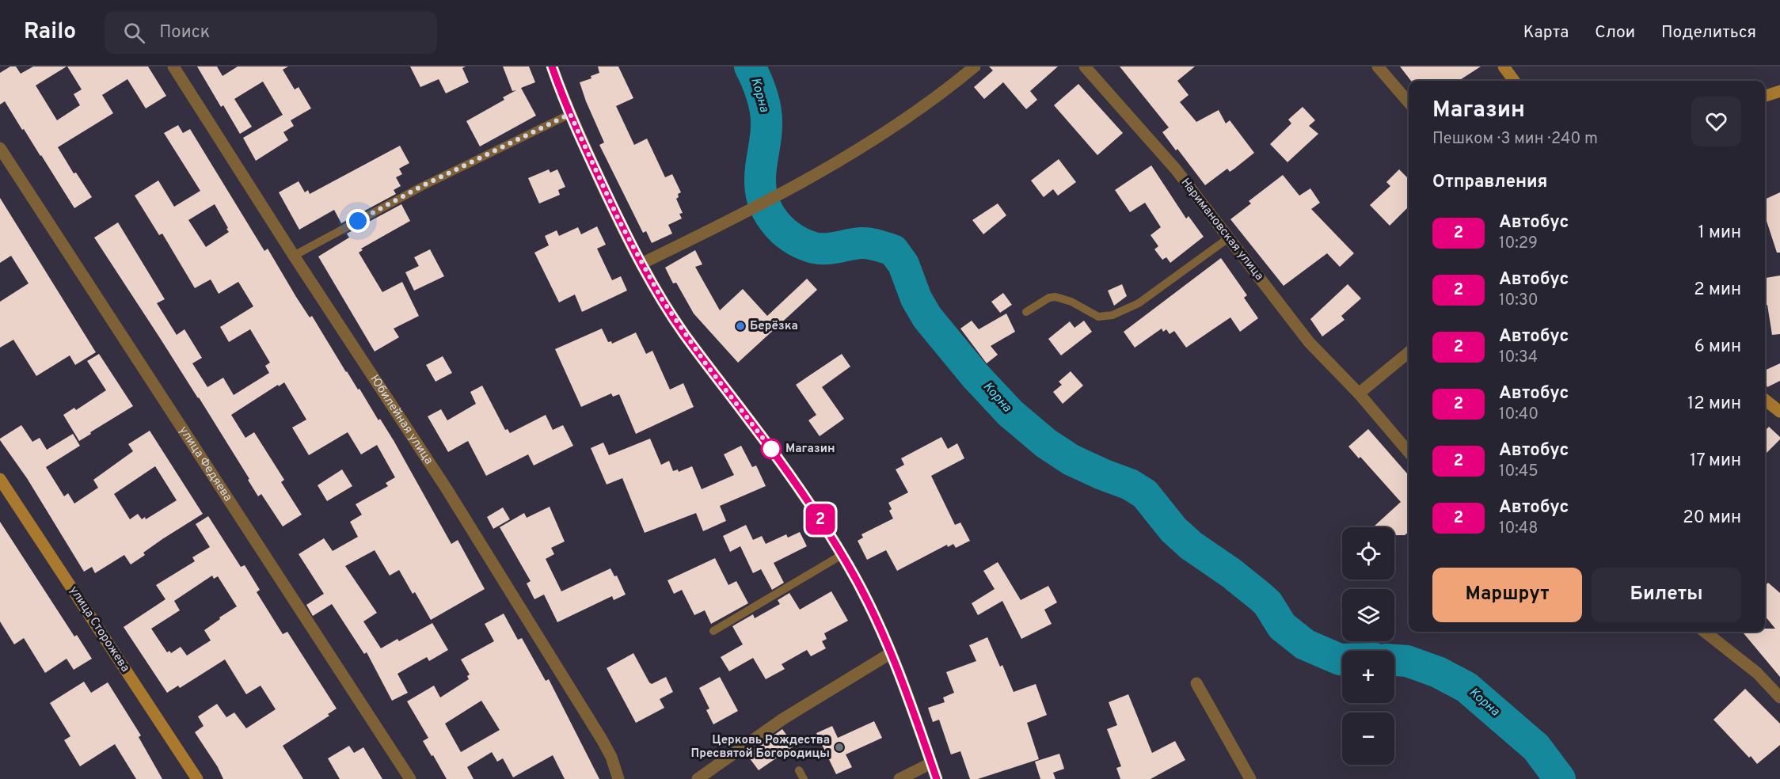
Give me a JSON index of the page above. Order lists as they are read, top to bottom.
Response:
{
  "streets": {
    "main road": ["улица Сторожева"],
    "street": ["Наримановская улица", "Юбилейная улица", "улица Федяева"]
  },
  "water": ["Корна"],
  "places": ["Берёзка", "Магазин", "Церковь Рождества Пресвятой Богородицы"],
  "lines": ["bus line 2"],
  "page": {
    "header": "Railo",
    "search": "Поиск",
    "nav": ["Карта", "Слои", "Поделиться"],
    "on_map": "2",
    "heading": [
      ["Магазин", "Пешком · 3 мин · 240 m"],
      "Отправления"
    ],
    "list": [
      {
        "mark": "2",
        "name": "Автобус",
        "note": "10:29",
        "value": "1 мин"
      },
      {
        "mark": "2",
        "name": "Автобус",
        "note": "10:30",
        "value": "2 мин"
      },
      {
        "mark": "2",
        "name": "Автобус",
        "note": "10:34",
        "value": "6 мин"
      },
      {
        "mark": "2",
        "name": "Автобус",
        "note": "10:40",
        "value": "12 мин"
      },
      {
        "mark": "2",
        "name": "Автобус",
        "note": "10:45",
        "value": "17 мин"
      },
      {
        "mark": "2",
        "name": "Автобус",
        "note": "10:48",
        "value": "20 мин"
      }
    ],
    "map_buttons": ["+", "−"],
    "buttons": ["Маршрут", "Билеты"]
  }
}
